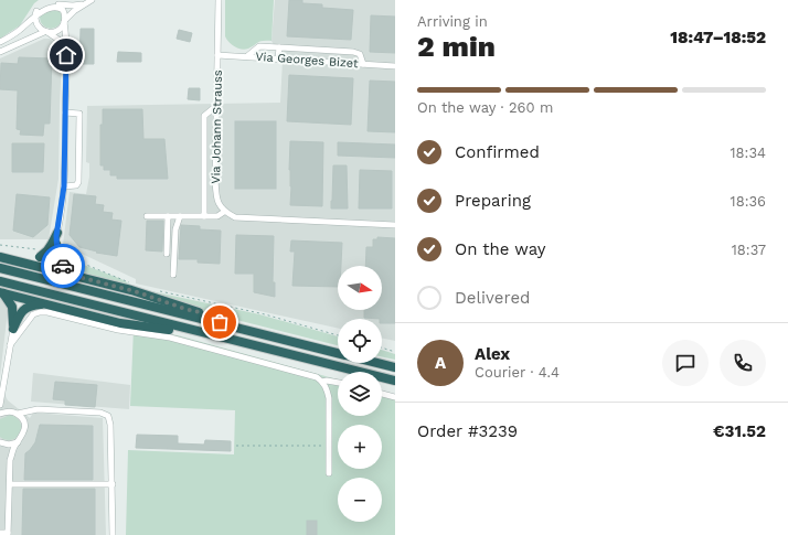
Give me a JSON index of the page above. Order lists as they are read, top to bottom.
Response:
{
  "streets": {
    "street": ["Via Georges Bizet", "Via Johann Strauss"]
  },
  "crossings": [
    ["Via Georges Bizet", "Via Johann Strauss"]
  ],
  "north": "right",
  "page": {
    "heading": ["2 min", "Arriving in", "18:47–18:52"],
    "panel": [
      "Alex",
      "Courier · 4.4",
      "Order #3239",
      "€31.52"
    ],
    "bar": "On the way · 260 m",
    "list": [
      ["Confirmed", "18:34"],
      ["Preparing", "18:36"],
      ["On the way", "18:37"],
      "Delivered"
    ],
    "map_buttons": ["+", "−"],
    "round": "A"
  }
}
